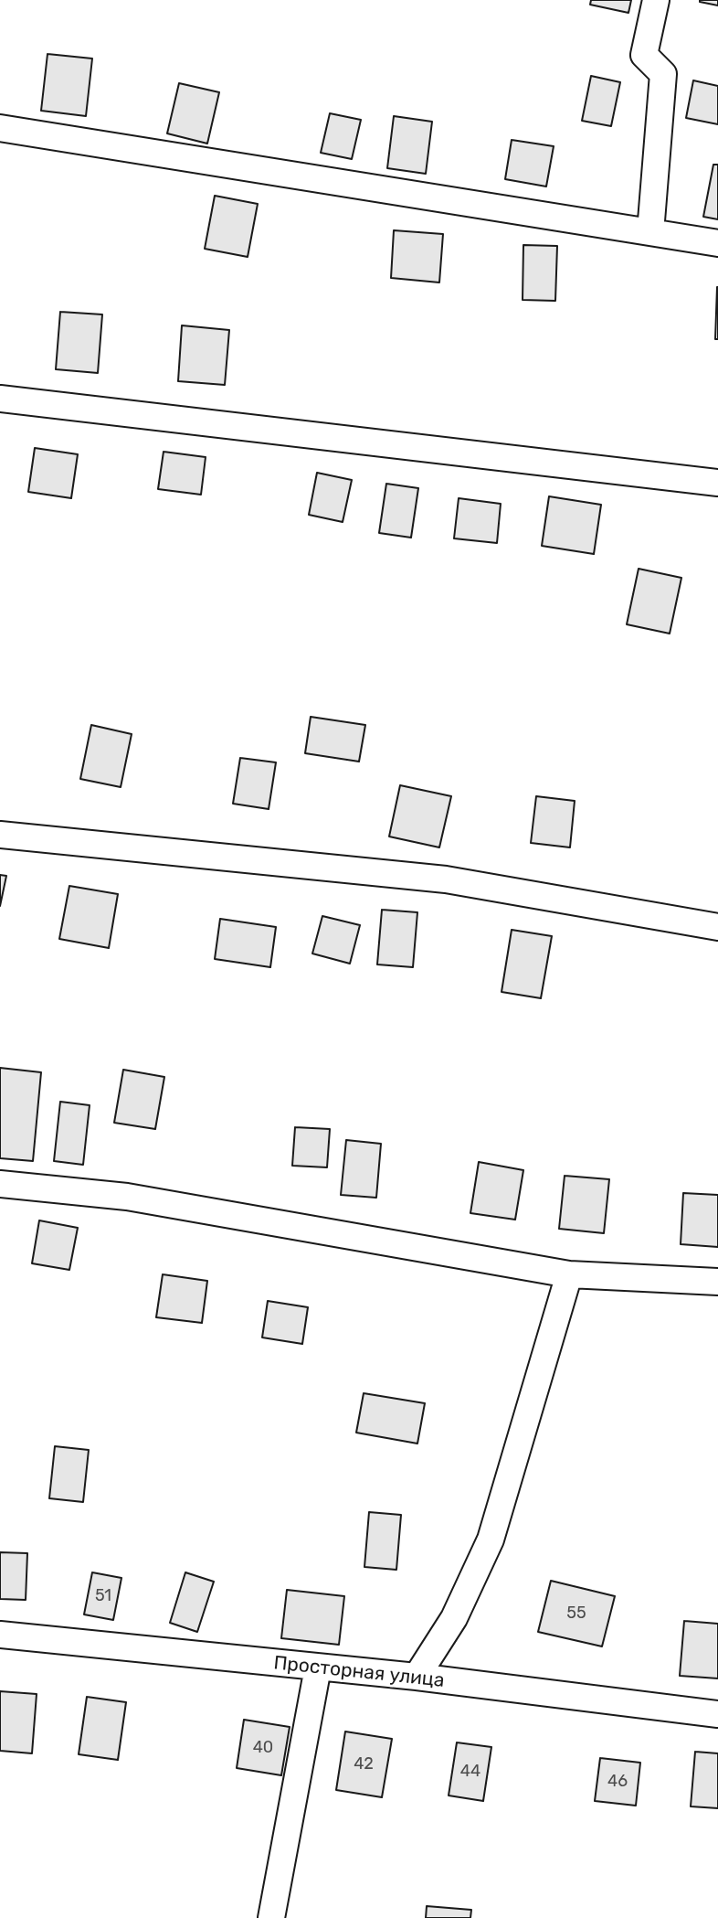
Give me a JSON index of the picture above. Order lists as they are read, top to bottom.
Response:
{
  "streets": {
    "street": ["Просторная улица"]
  },
  "house_numbers": [
    "51",
    "55",
    "40",
    "42",
    "44",
    "46"
  ]
}
